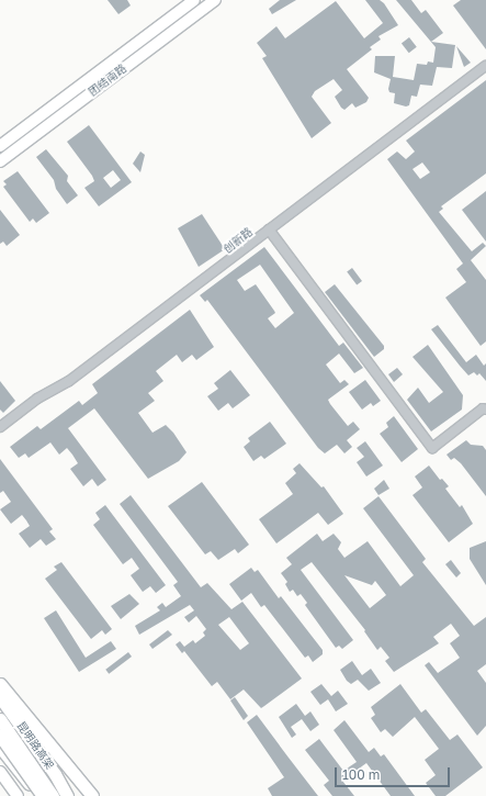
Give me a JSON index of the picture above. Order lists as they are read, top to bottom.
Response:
{
  "streets": {
    "highway": ["昆明路高架"],
    "main road": ["团结南路"],
    "street": ["创新路"]
  },
  "scale_bar": "100 m"
}
